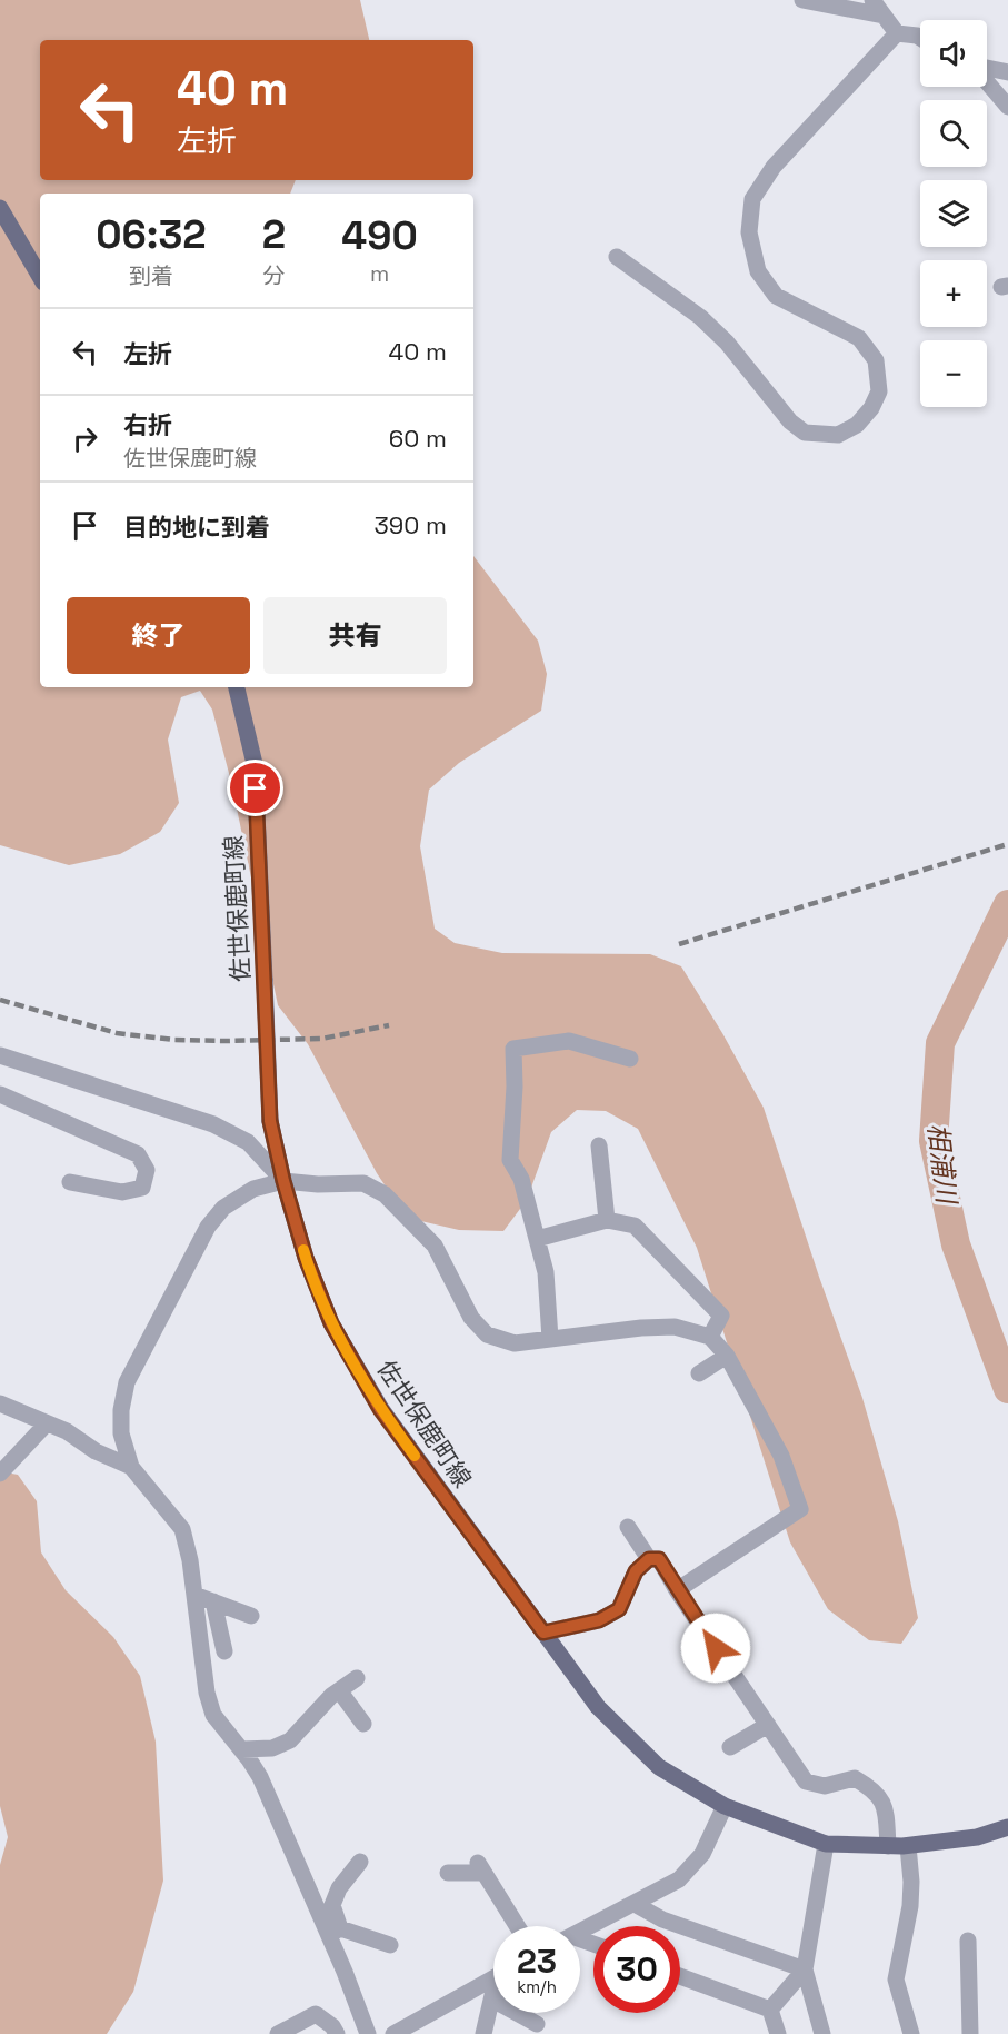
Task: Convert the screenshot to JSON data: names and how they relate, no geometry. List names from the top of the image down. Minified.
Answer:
{"streets":{"main road":["佐世保鹿町線"]},"water":["相浦川"],"page":{"map_buttons":["+","−"],"turn":["40 m","左折"],"eta":["06:32","到着","2","分","490","m"],"list":[{"name":"左折","value":"40 m"},{"name":"右折","note":"佐世保鹿町線","value":"60 m"},{"name":"目的地に到着","value":"390 m"}],"buttons":["終了","共有"],"speed":"23 km/h","limit":"30"}}
